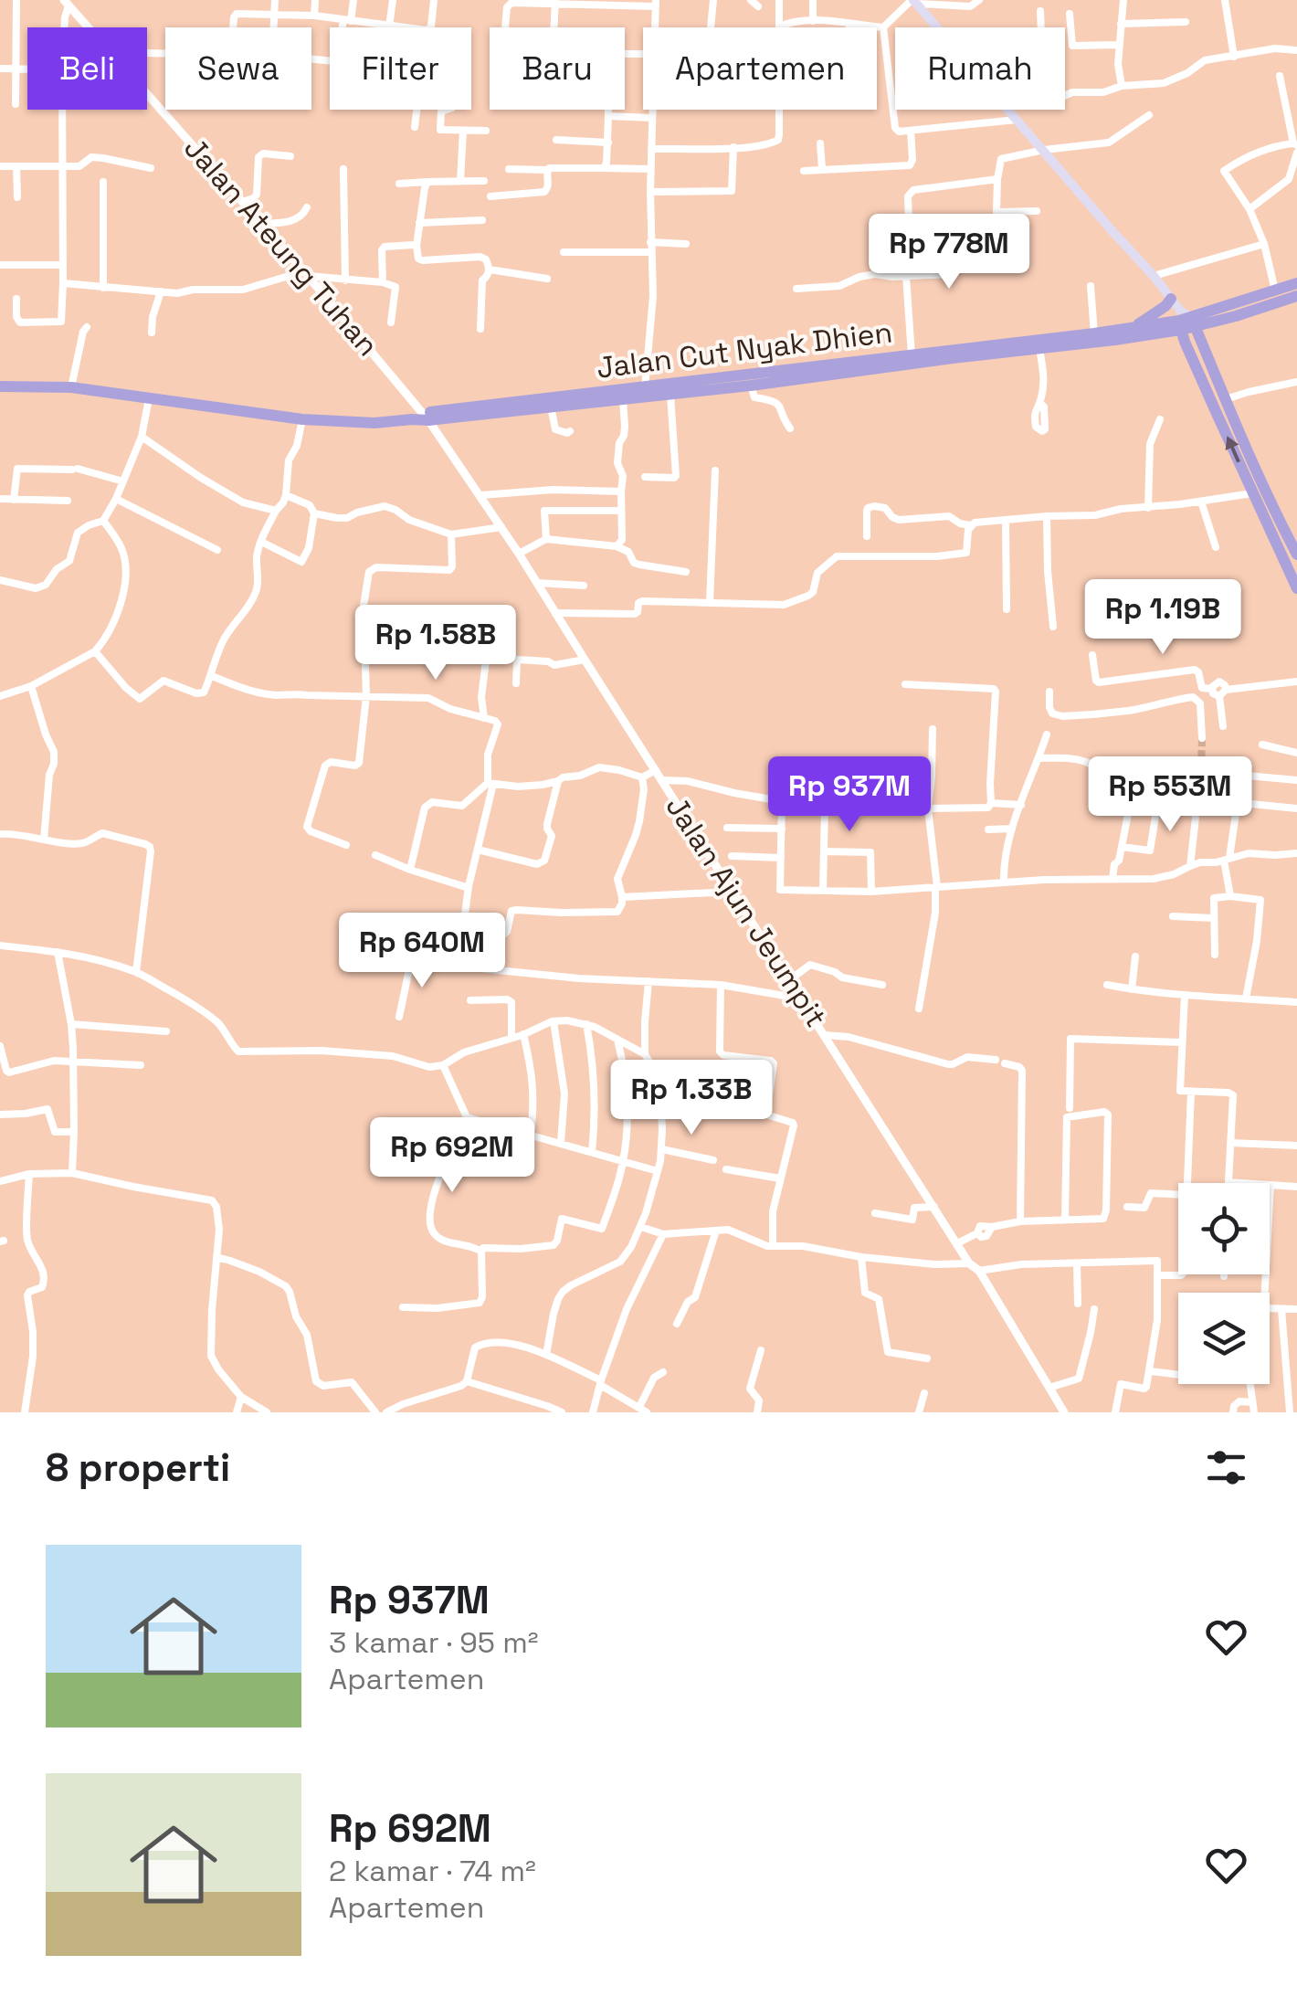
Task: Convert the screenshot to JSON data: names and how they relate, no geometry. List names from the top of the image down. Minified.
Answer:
{"streets":{"highway":["Jalan Cut Nyak Dhien"],"street":["Jalan Ateung Tuhan","Jalan Ajun Jeumpit"]},"crossings":[["Jalan Ateung Tuhan","Jalan Cut Nyak Dhien"],["Jalan Ateung Tuhan","Jalan Ajun Jeumpit"],["Jalan Cut Nyak Dhien","Jalan Ajun Jeumpit"]],"page":{"chip":["Beli","Sewa","Filter","Baru","Apartemen","Rumah"],"price":["Rp 778M","Rp 1.19B","Rp 1.58B","Rp 937M","Rp 553M","Rp 640M","Rp 1.33B","Rp 692M"],"heading":"8 properti","list":[{"name":"Rp 937M","note":"3 kamar · 95 m² · Apartemen"},{"name":"Rp 692M","note":"2 kamar · 74 m² · Apartemen"}]}}
